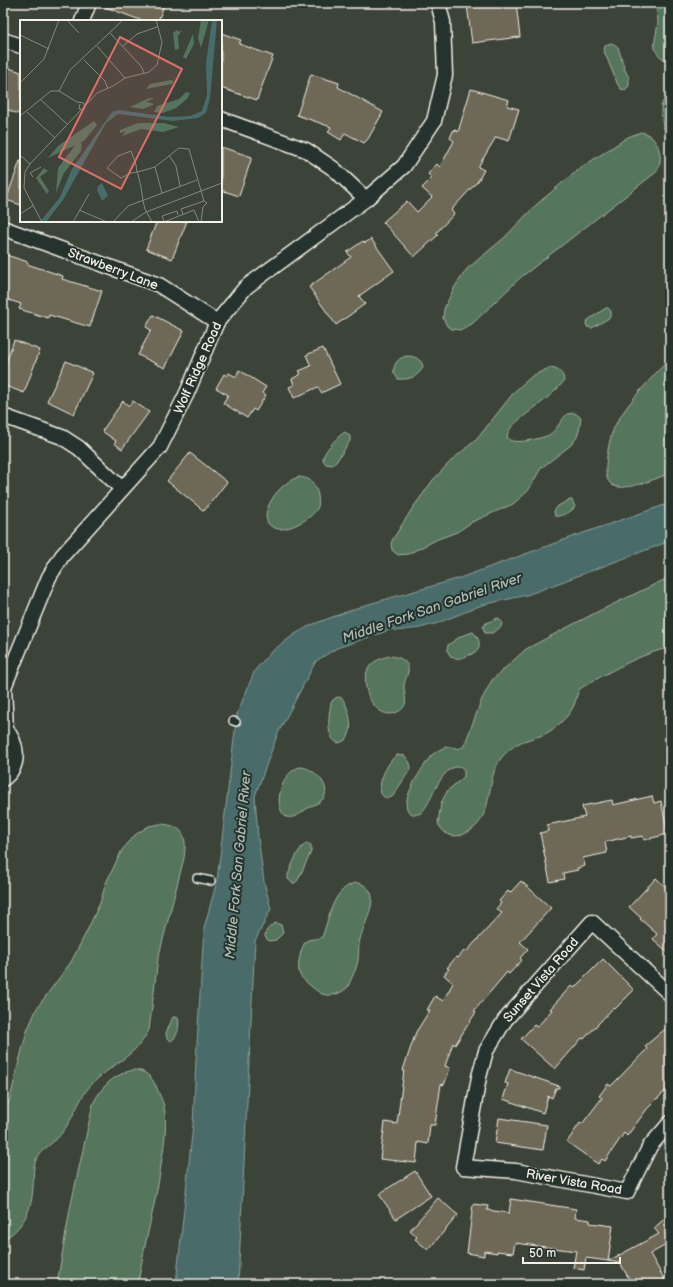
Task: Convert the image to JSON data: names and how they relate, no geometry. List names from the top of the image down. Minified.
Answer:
{"streets":{"street":["Strawberry Lane","Wolf Ridge Road","Sunset Vista Road","River Vista Road"]},"crossings":[["Strawberry Lane","Wolf Ridge Road"],["Sunset Vista Road","River Vista Road"]],"water":["Middle Fork San Gabriel River"],"scale_bar":"50 m"}
